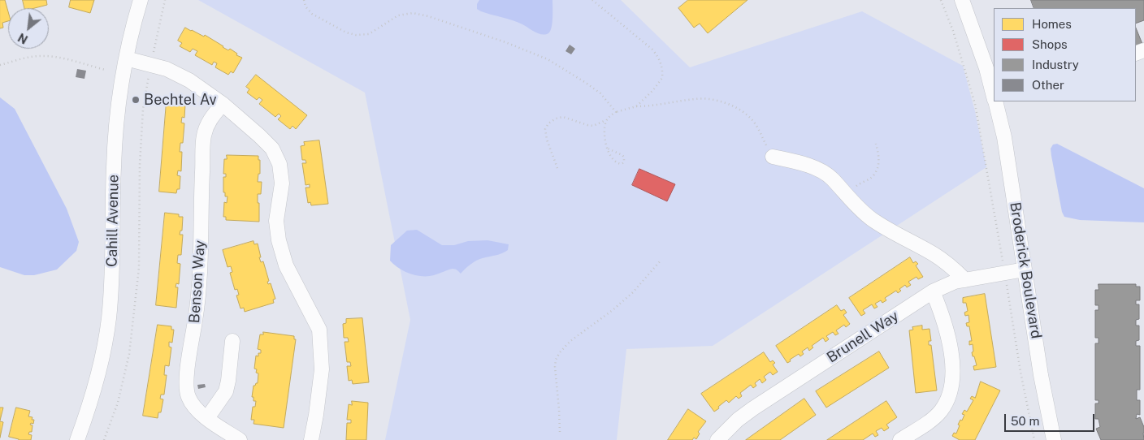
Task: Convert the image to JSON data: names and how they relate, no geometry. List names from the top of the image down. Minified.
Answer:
{"streets":{"street":["Cahill Avenue","Broderick Boulevard","Benson Way","Brunell Way"]},"crossings":[["Broderick Boulevard","Brunell Way"]],"places":["Bechtel Av"],"legend":["Homes","Shops","Industry","Other"],"scale_bar":"50 m","north":"bottom left"}
